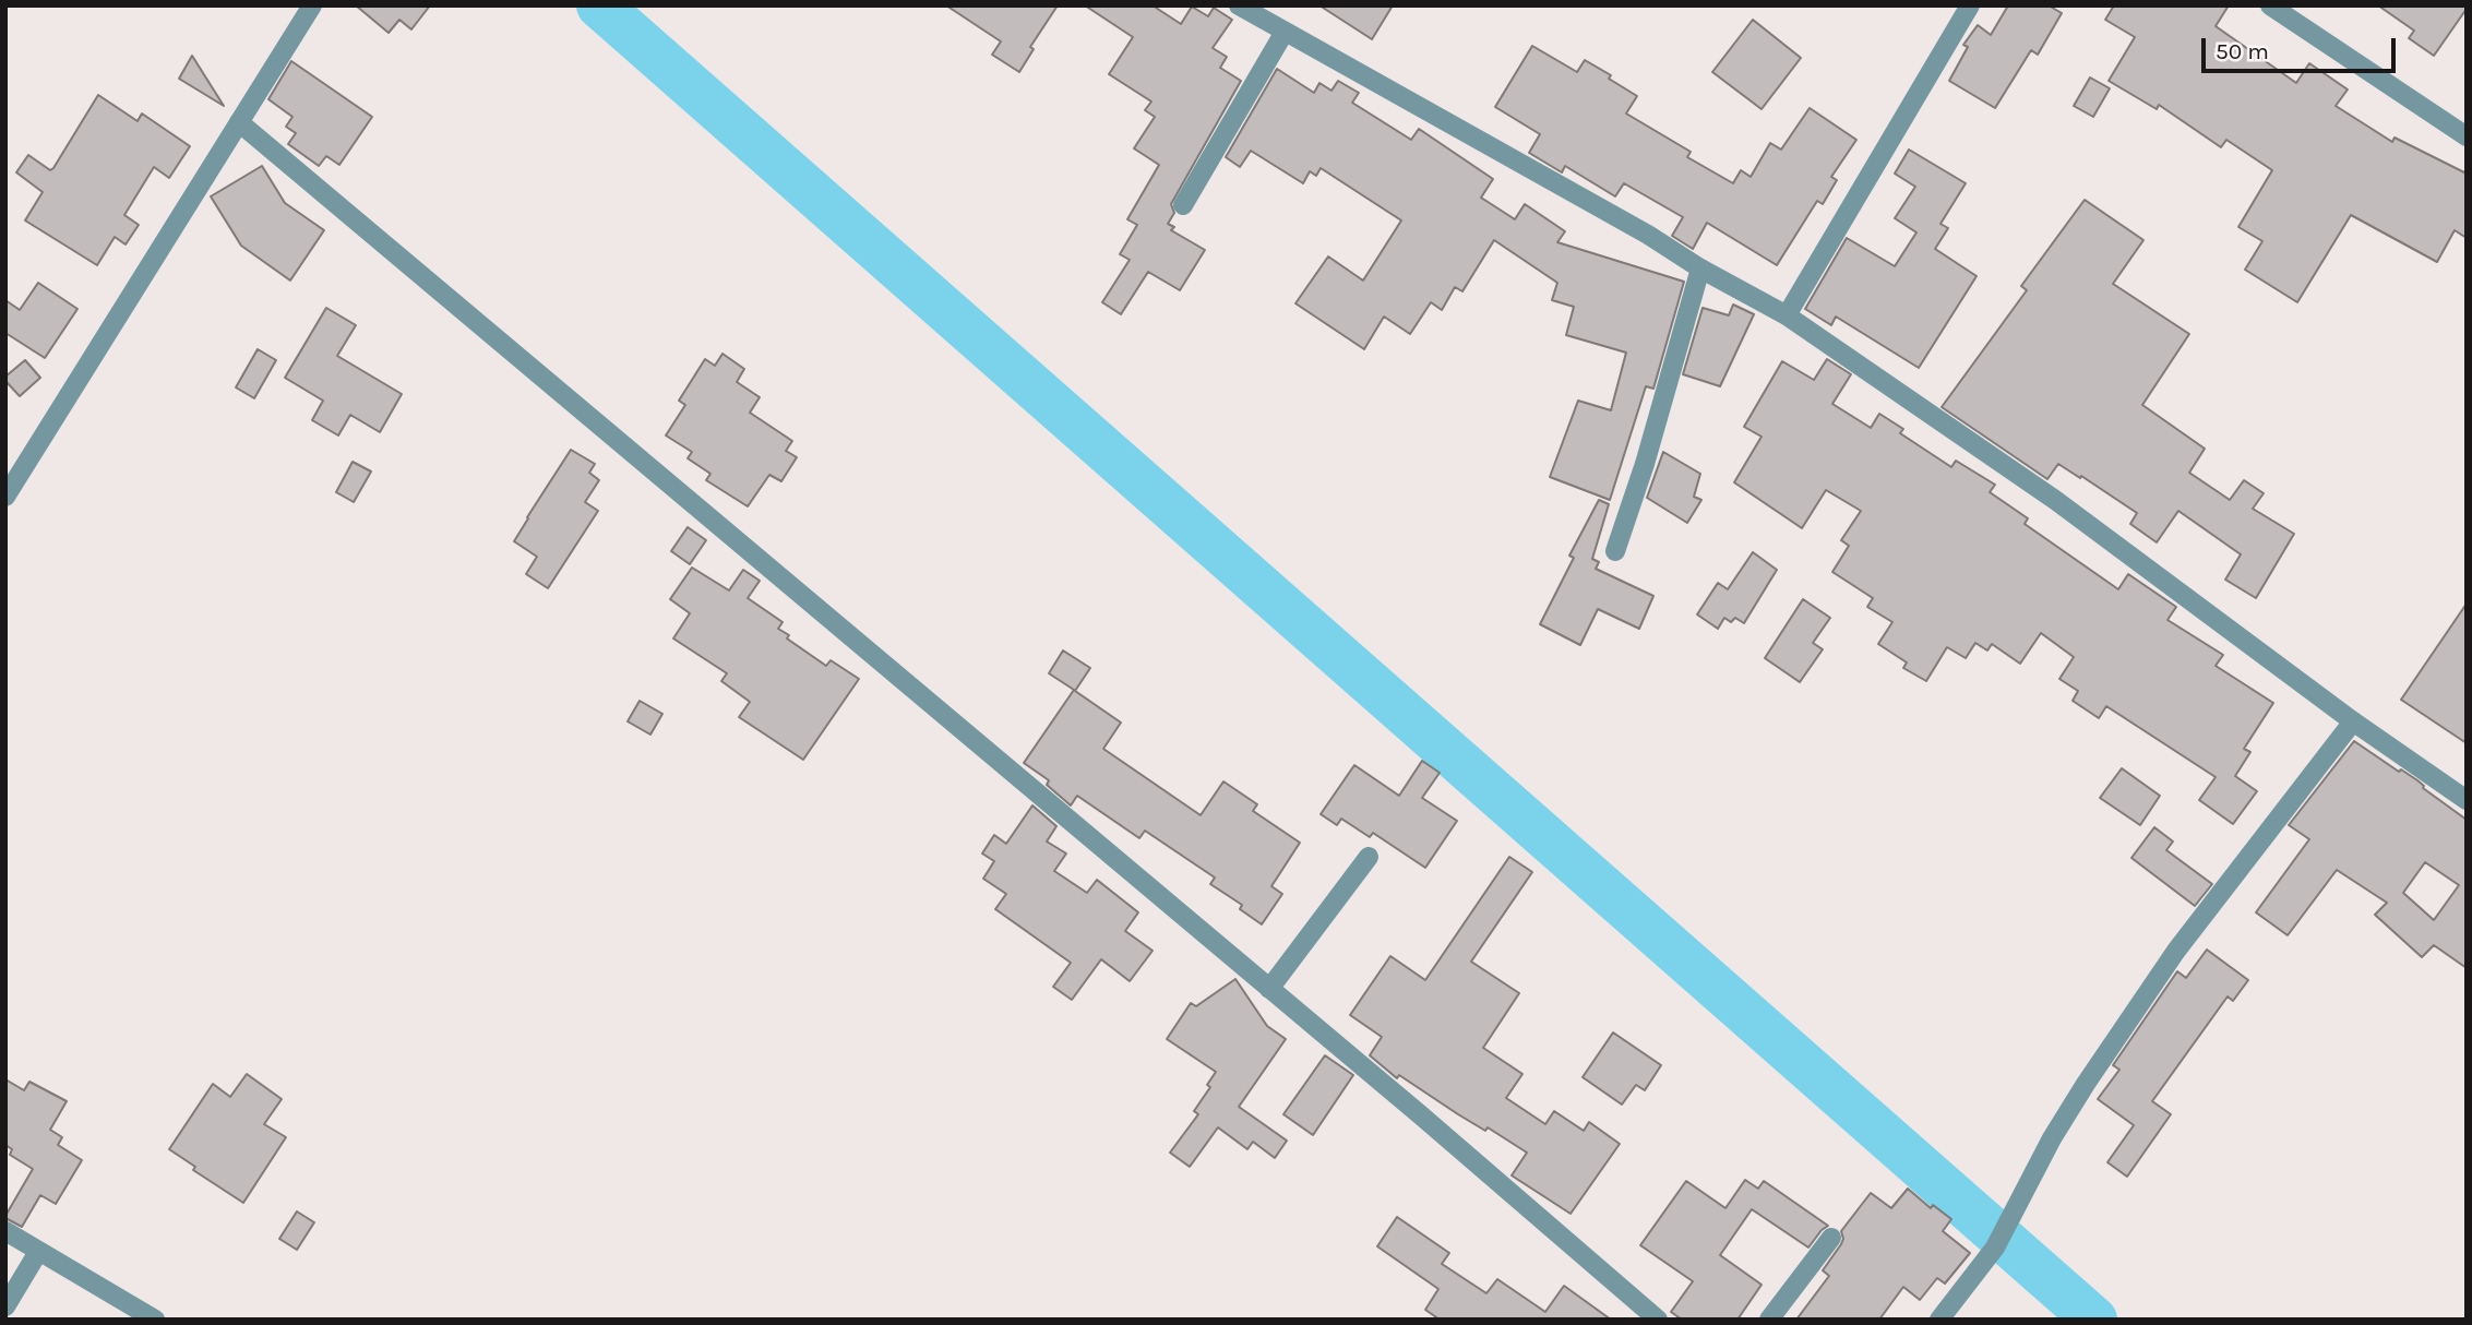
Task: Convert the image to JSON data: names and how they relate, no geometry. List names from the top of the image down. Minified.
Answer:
{"scale_bar":"50 m"}
